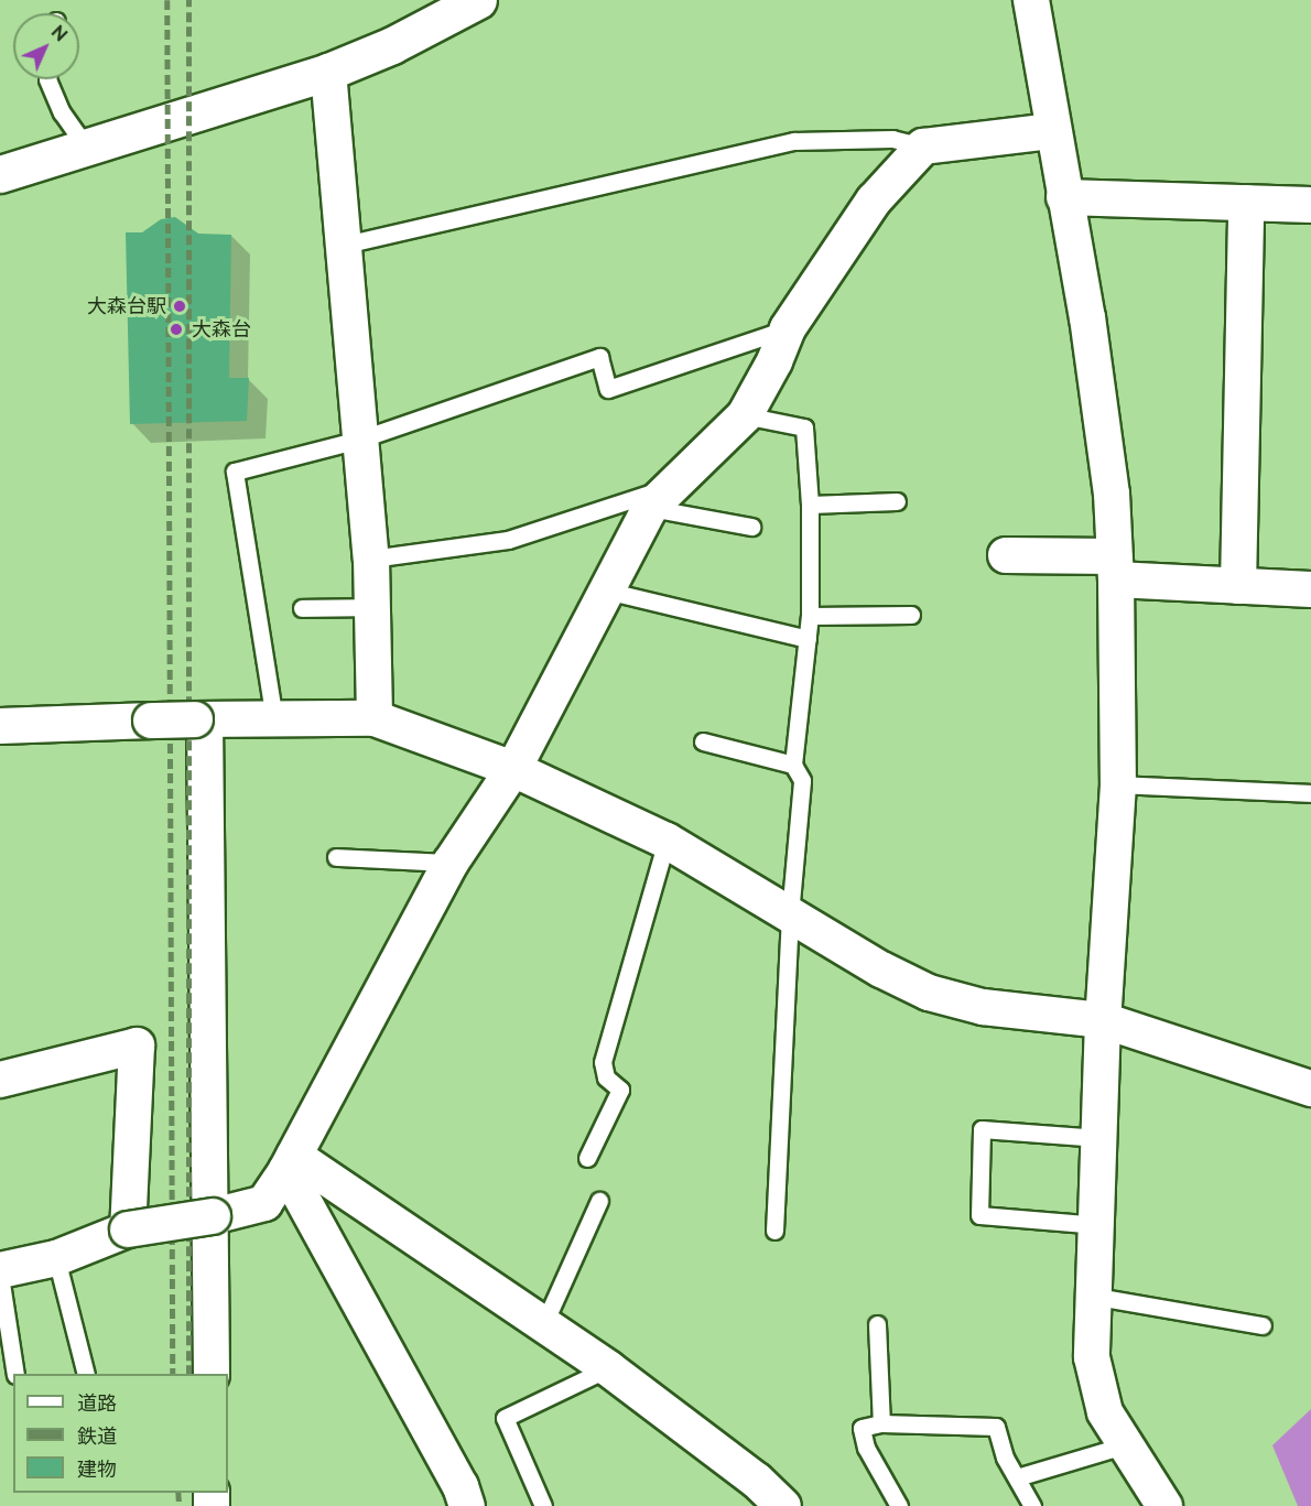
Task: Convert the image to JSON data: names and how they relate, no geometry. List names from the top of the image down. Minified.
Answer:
{"places":["大森台駅","大森台"],"legend":["道路","鉄道","建物"],"north":"top right"}
